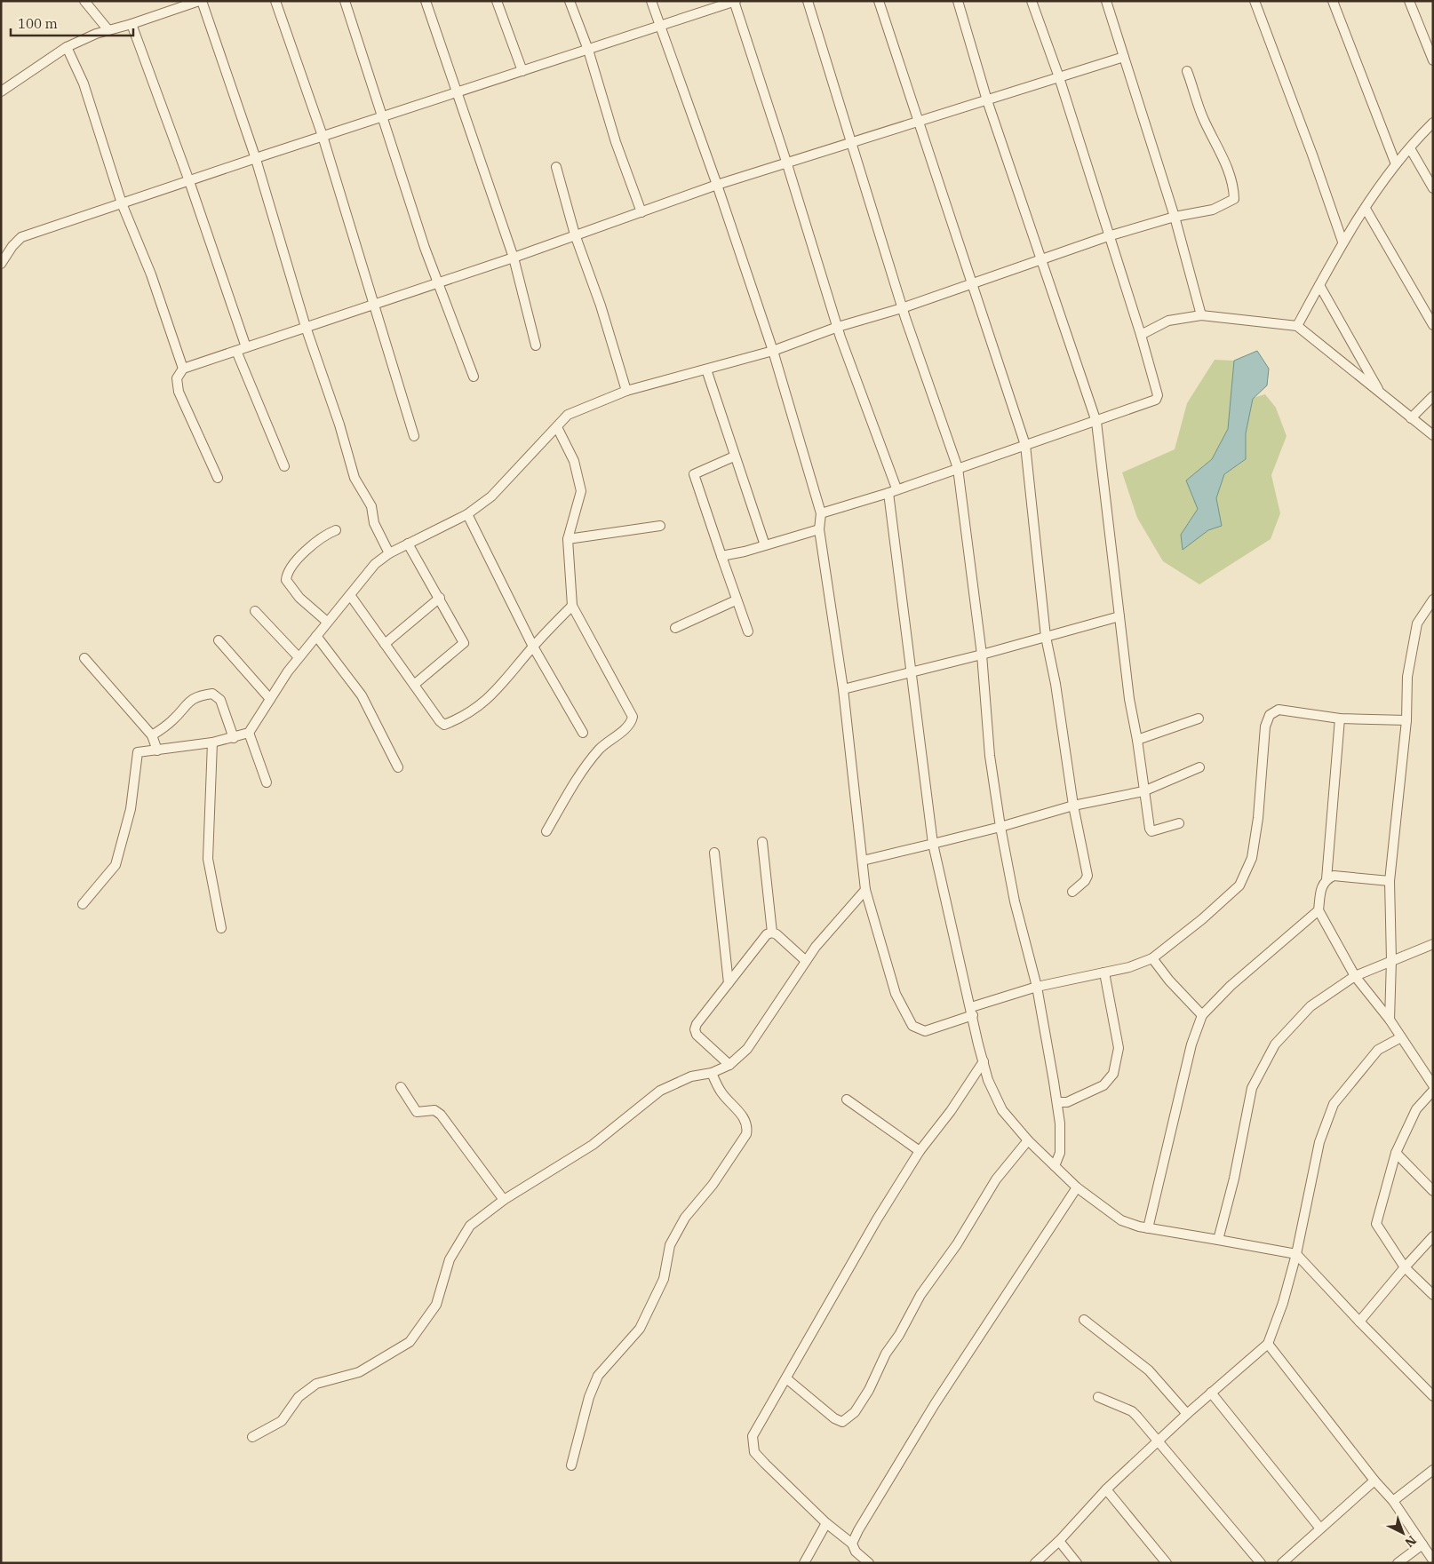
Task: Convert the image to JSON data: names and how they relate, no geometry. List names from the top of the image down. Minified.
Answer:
{"scale_bar":"100 m","north":"bottom right"}
